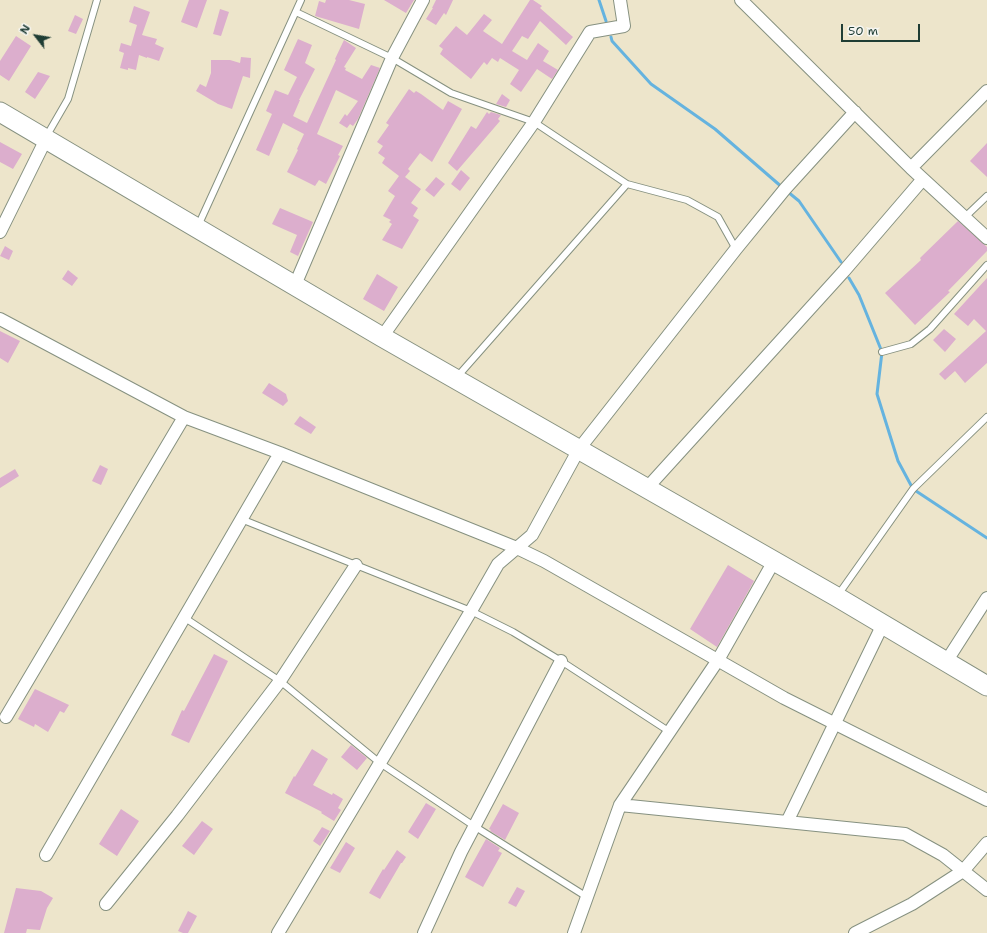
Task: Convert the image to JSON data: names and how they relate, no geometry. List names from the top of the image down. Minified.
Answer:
{"scale_bar":"50 m","north":"top left"}
